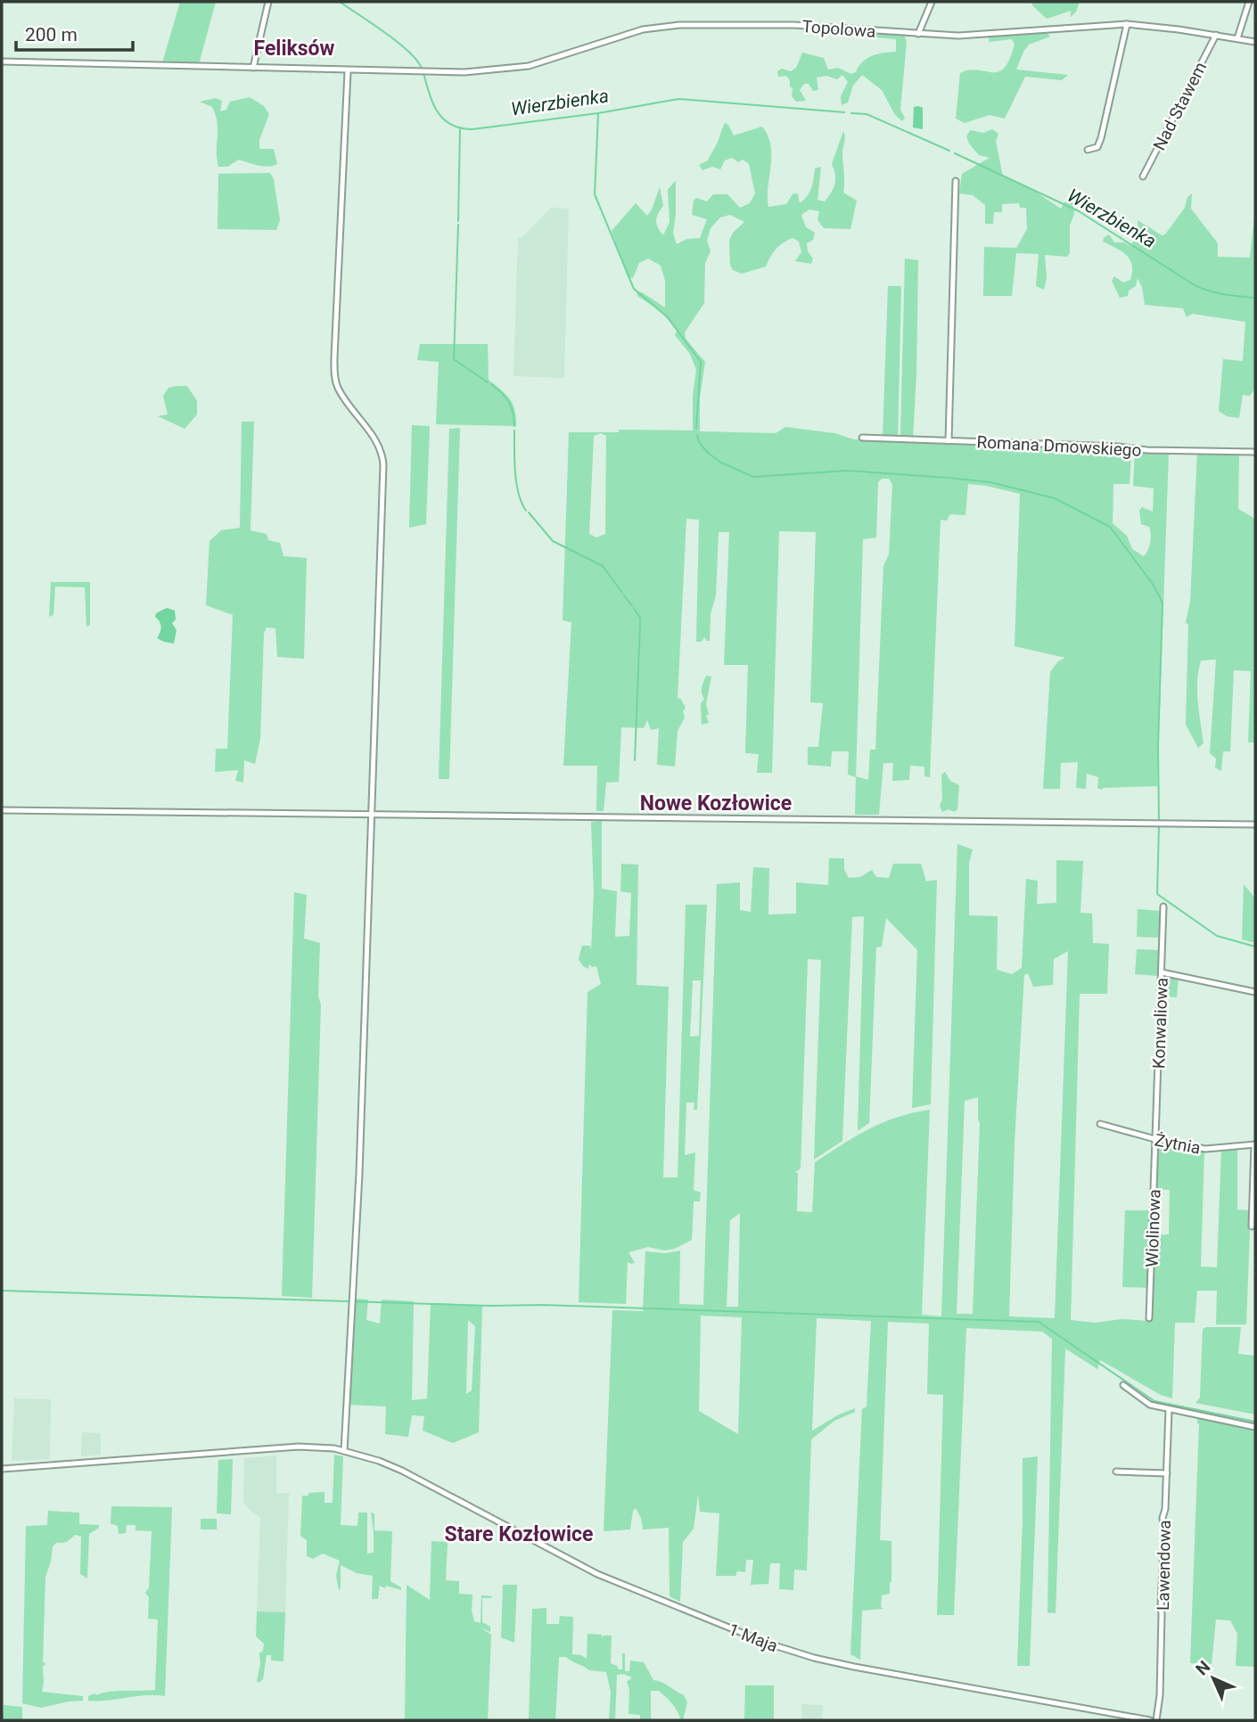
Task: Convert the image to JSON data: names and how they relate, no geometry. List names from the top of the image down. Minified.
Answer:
{"streets":{"street":["Topolowa","Nad Stawem","Romana Dmowskiego","Konwaliowa","Żytnia","Wiolinowa","Lawendowa","1 Maja"]},"crossings":[["Topolowa","Nad Stawem"],["Konwaliowa","Żytnia"],["Konwaliowa","Wiolinowa"],["Żytnia","Wiolinowa"]],"districts":["Feliksów","Nowe Kozłowice","Stare Kozłowice"],"water":["Wierzbienka"],"scale_bar":"200 m","north":"top left"}
